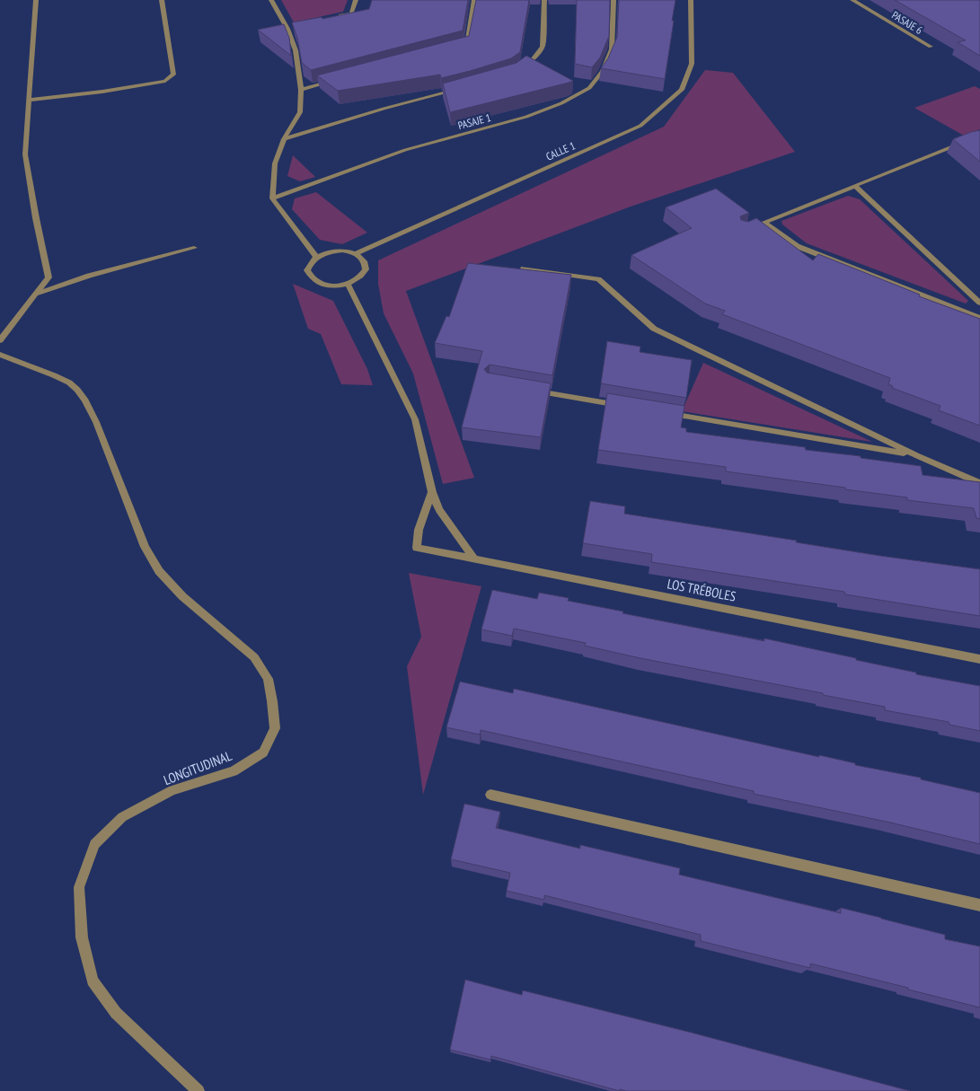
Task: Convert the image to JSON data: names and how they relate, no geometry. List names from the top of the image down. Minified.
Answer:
{"streets":{"street":["PASAJE 6","PASAJE 1","CALLE 1","LOS TRÉBOLES","LONGITUDINAL"]}}
